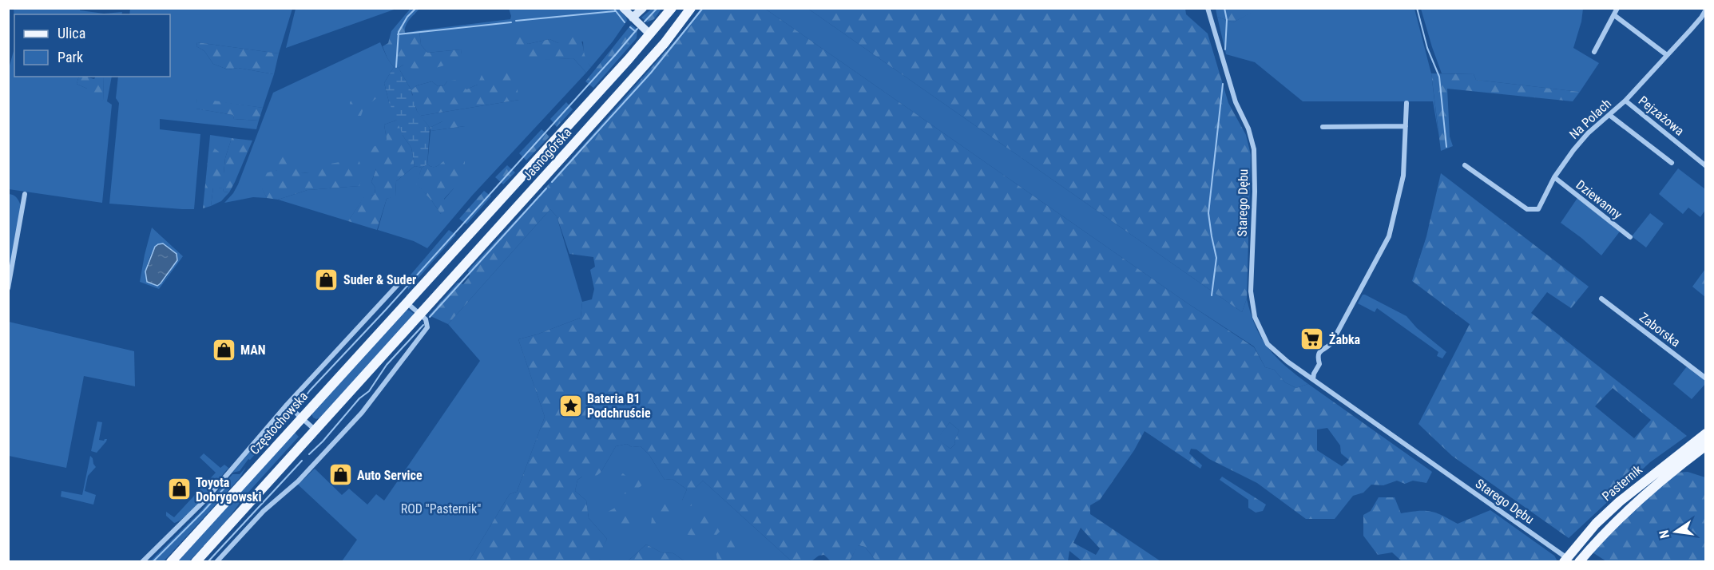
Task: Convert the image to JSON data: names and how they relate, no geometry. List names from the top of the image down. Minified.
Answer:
{"streets":{"main road":["Jasnogórska","Częstochowska","Pasternik"],"street":["Pejzażowa","Na Polach","Dziewanny","Starego Dębu","Zaborska"]},"crossings":[["Pejzażowa","Na Polach"],["Na Polach","Dziewanny"],["Jasnogórska","Częstochowska"],["Starego Dębu","Pasternik"]],"parks":["ROD \"Pasternik\""],"places":{"shop":["Suder & Suder","MAN","Auto Service","Toyota Dobrygowski"],"supermarket":["Żabka"],"place":["Bateria B1 Podchruście"]},"legend":["Ulica","Park"],"north":"left"}
